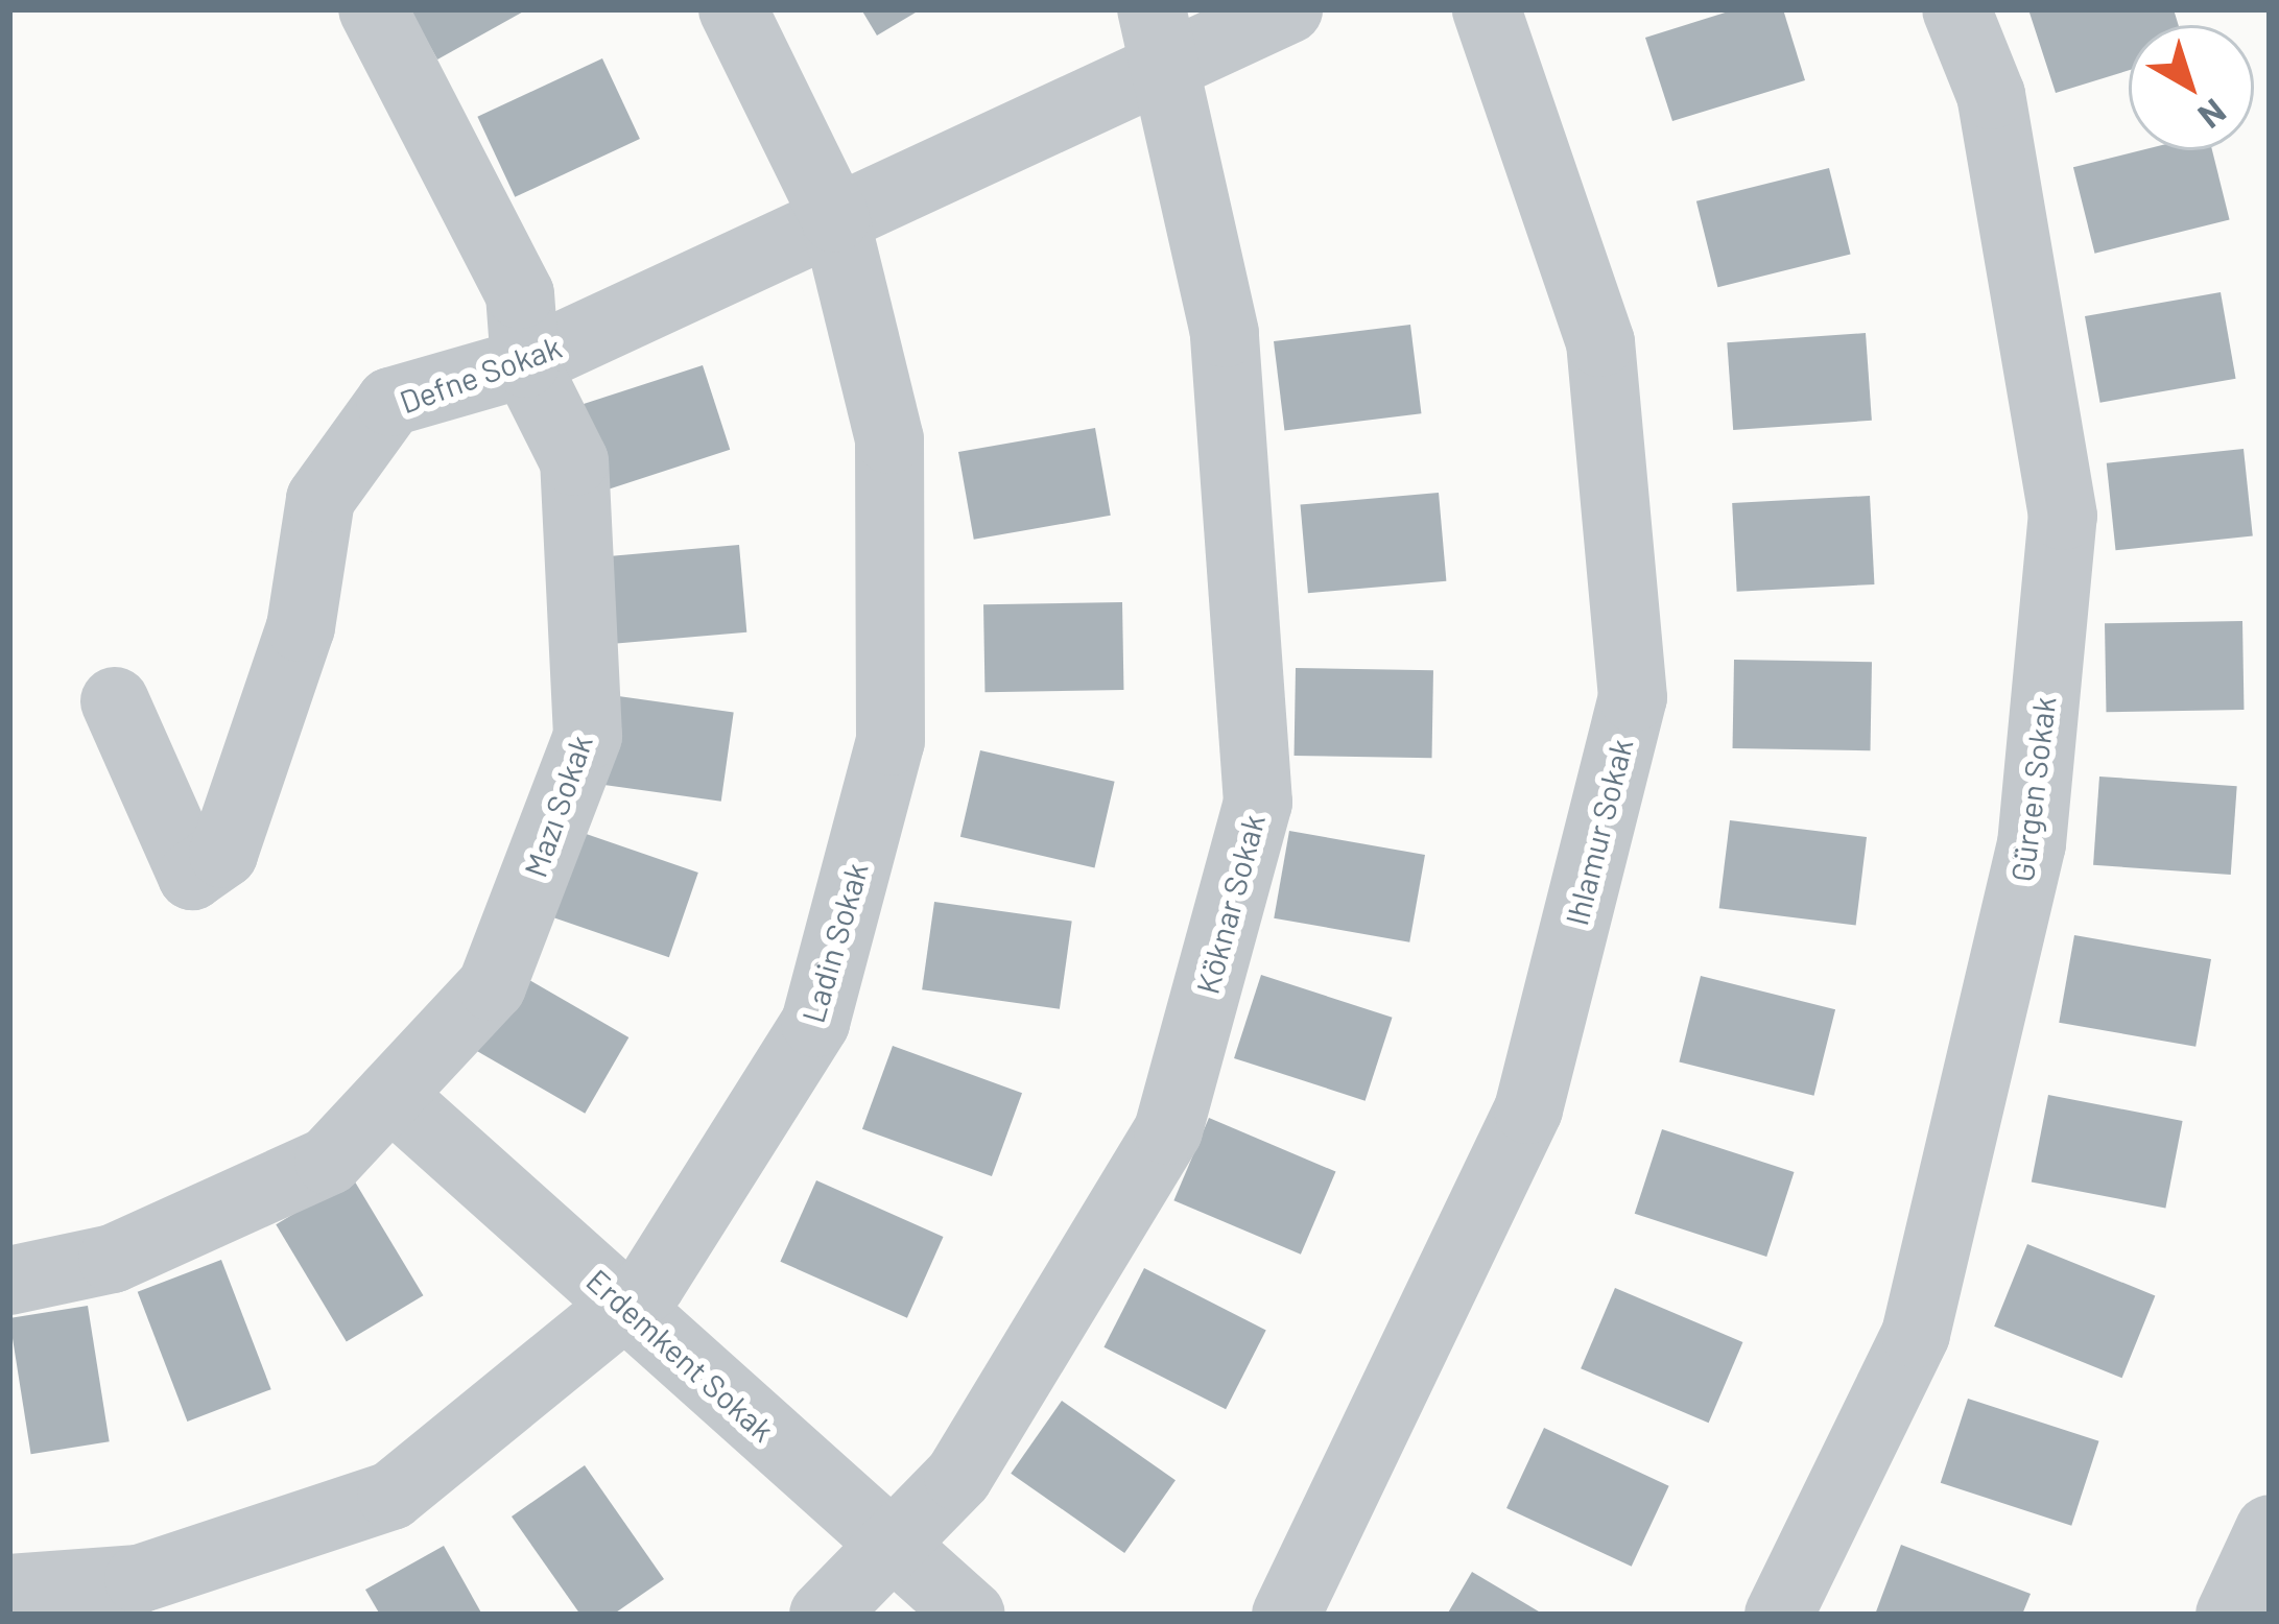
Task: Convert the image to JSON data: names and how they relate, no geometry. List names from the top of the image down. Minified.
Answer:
{"streets":{"street":["Defne Sokak","Gürgen Sokak","Mazı Sokak","Ihlamur Sokak","Köknar Sokak","Ladin Sokak","Erdemkent Sokak"]},"crossings":[["Defne Sokak","Mazı Sokak"],["Defne Sokak","Köknar Sokak"],["Defne Sokak","Ladin Sokak"],["Mazı Sokak","Erdemkent Sokak"],["Köknar Sokak","Erdemkent Sokak"],["Ladin Sokak","Erdemkent Sokak"]],"north":"bottom right"}
